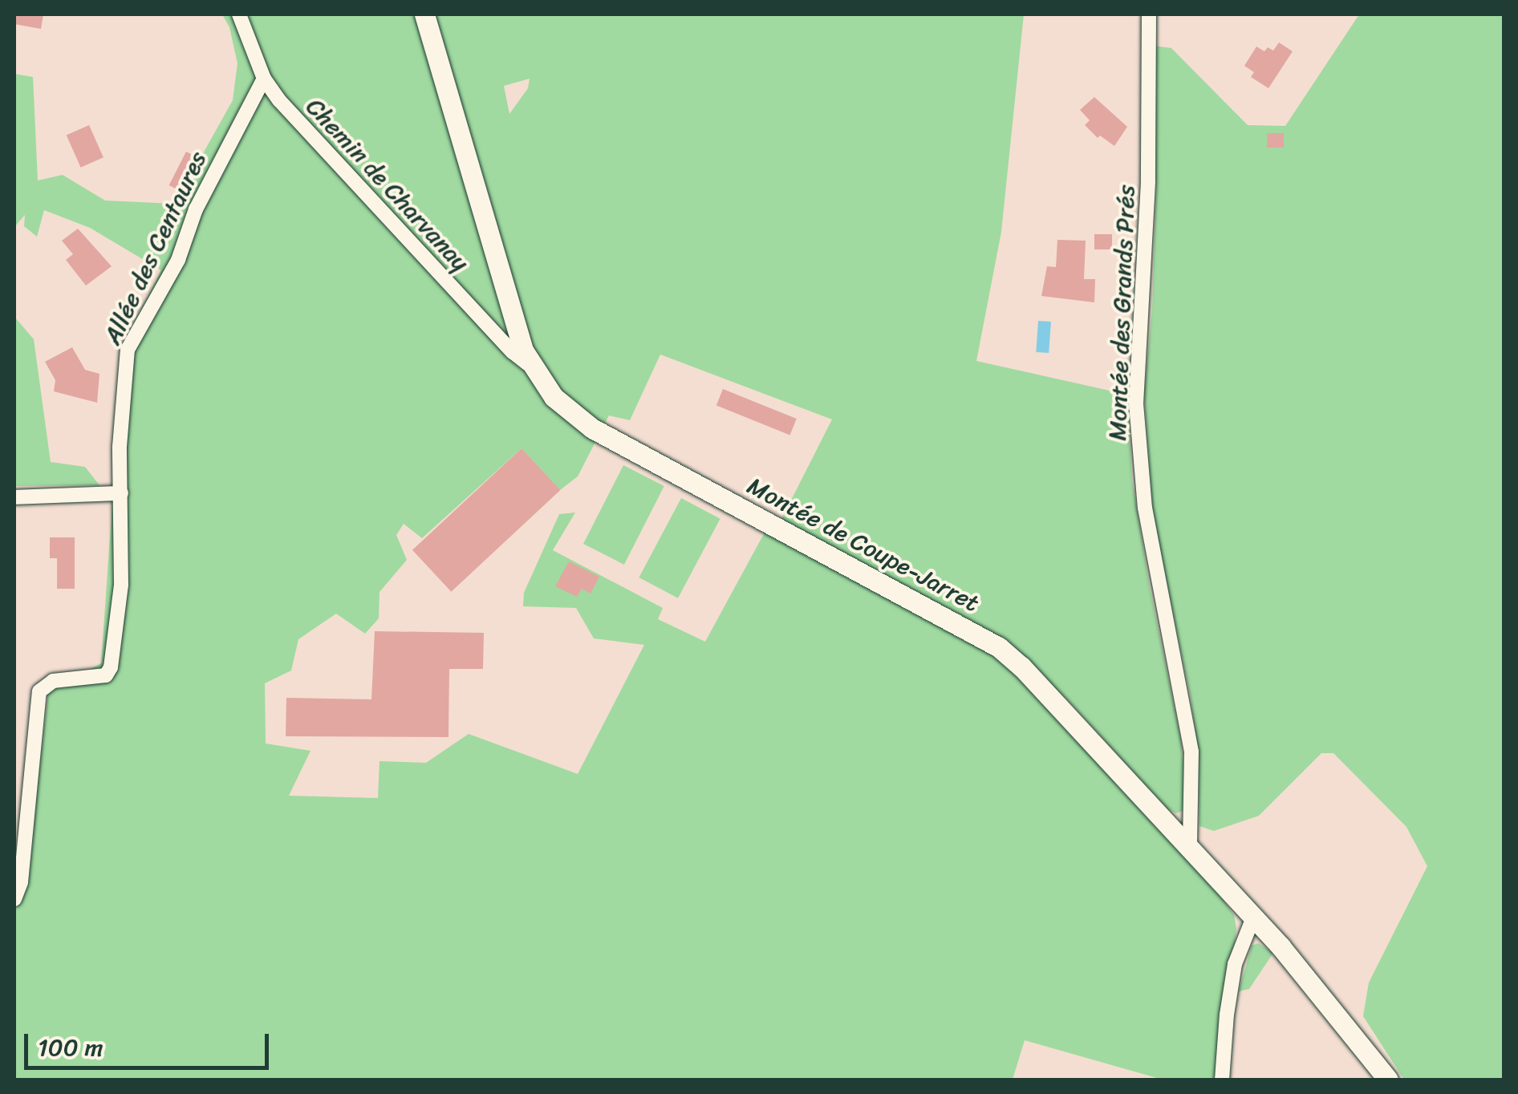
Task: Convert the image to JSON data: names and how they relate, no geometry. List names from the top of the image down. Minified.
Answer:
{"streets":{"main road":["Montée de Coupe-Jarret"],"street":["Chemin de Charvanay","Allée des Centaures","Montée des Grands Prés"]},"crossings":[["Chemin de Charvanay","Allée des Centaures"],["Chemin de Charvanay","Montée de Coupe-Jarret"],["Montée des Grands Prés","Montée de Coupe-Jarret"]],"scale_bar":"100 m"}
